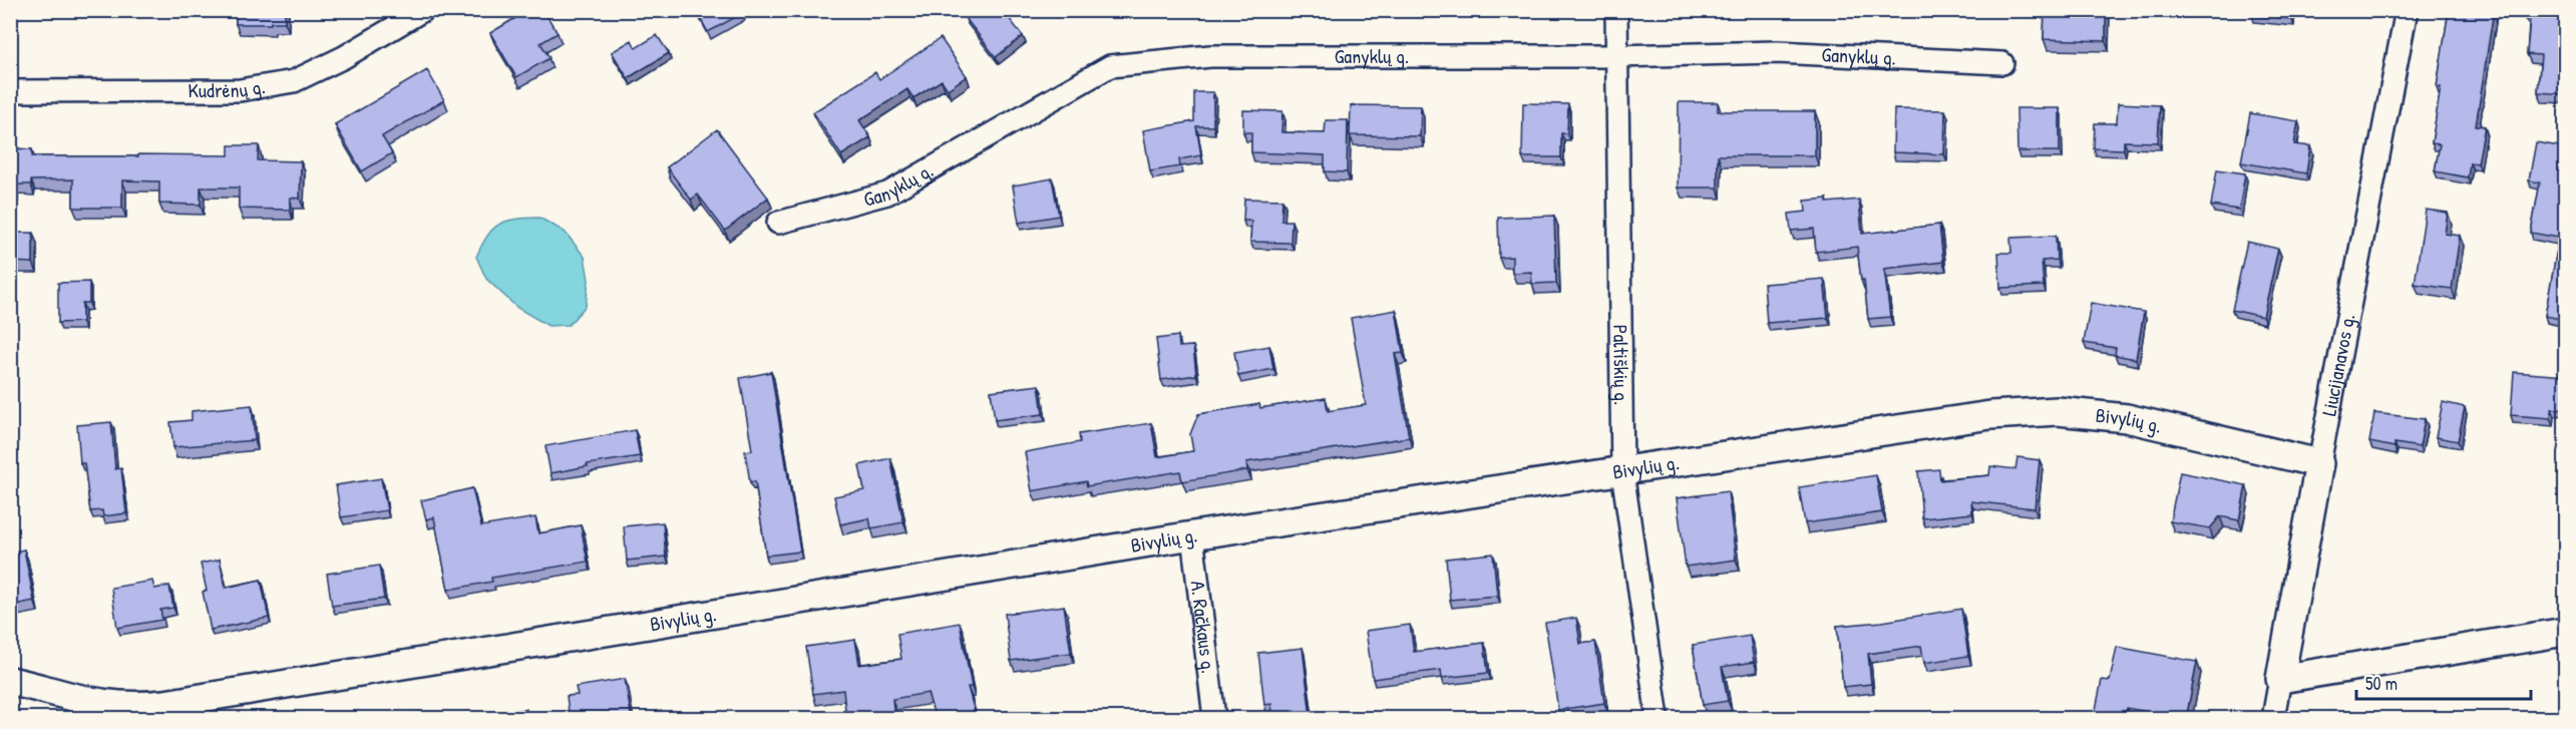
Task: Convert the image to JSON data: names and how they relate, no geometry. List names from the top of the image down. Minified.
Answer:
{"streets":{"street":["Ganyklų g.","Kudrėnų g.","Liucijanavos g.","Paltiškių g.","Bivylių g.","A. Račkaus g."]},"crossings":[["Ganyklų g.","Paltiškių g."],["Liucijanavos g.","Bivylių g."],["Paltiškių g.","Bivylių g."],["Bivylių g.","A. Račkaus g."]],"scale_bar":"50 m"}
